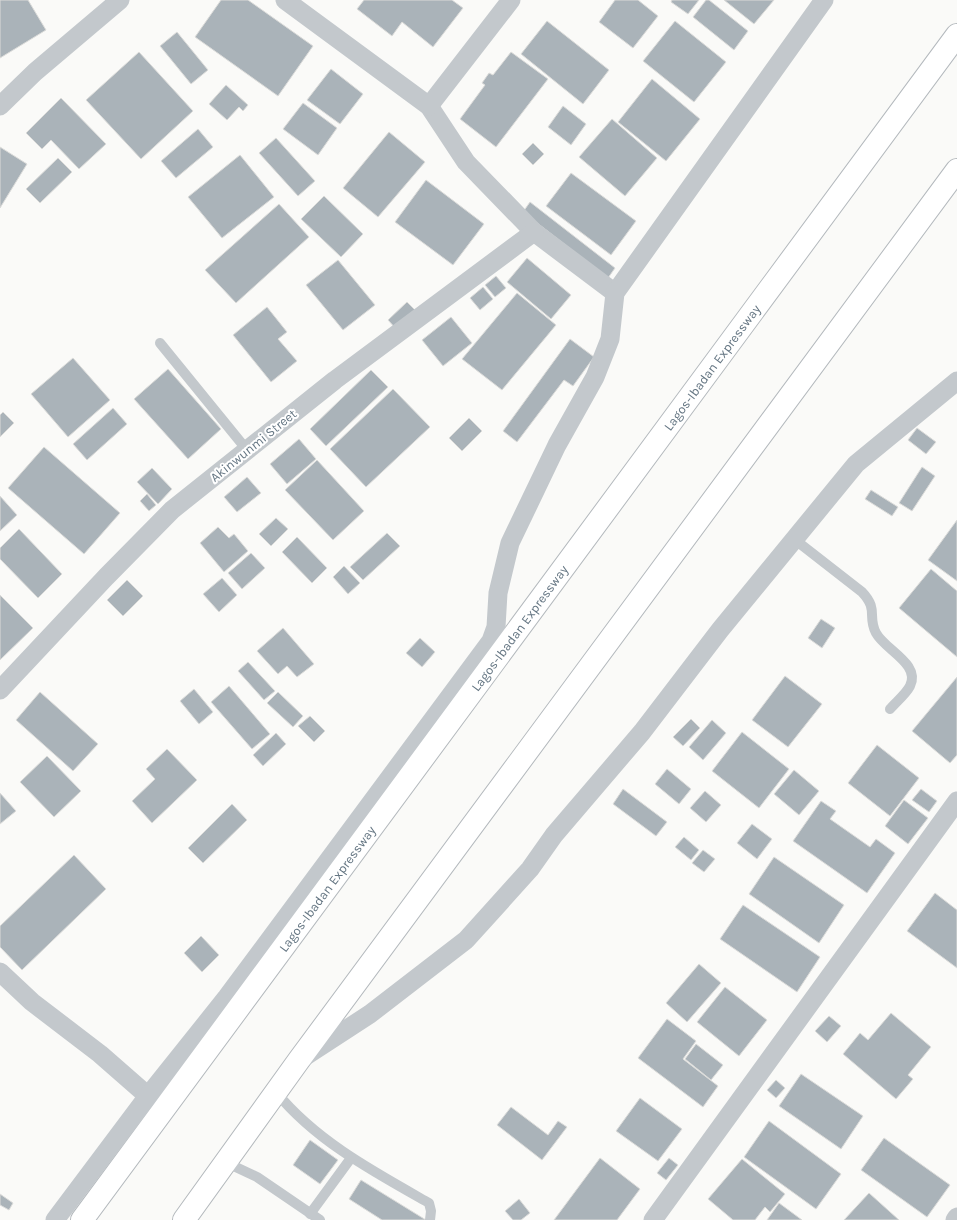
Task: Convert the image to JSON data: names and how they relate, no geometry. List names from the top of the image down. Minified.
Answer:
{"streets":{"highway":["Lagos-Ibadan Expressway"],"street":["Akinwunmi Street"]}}
